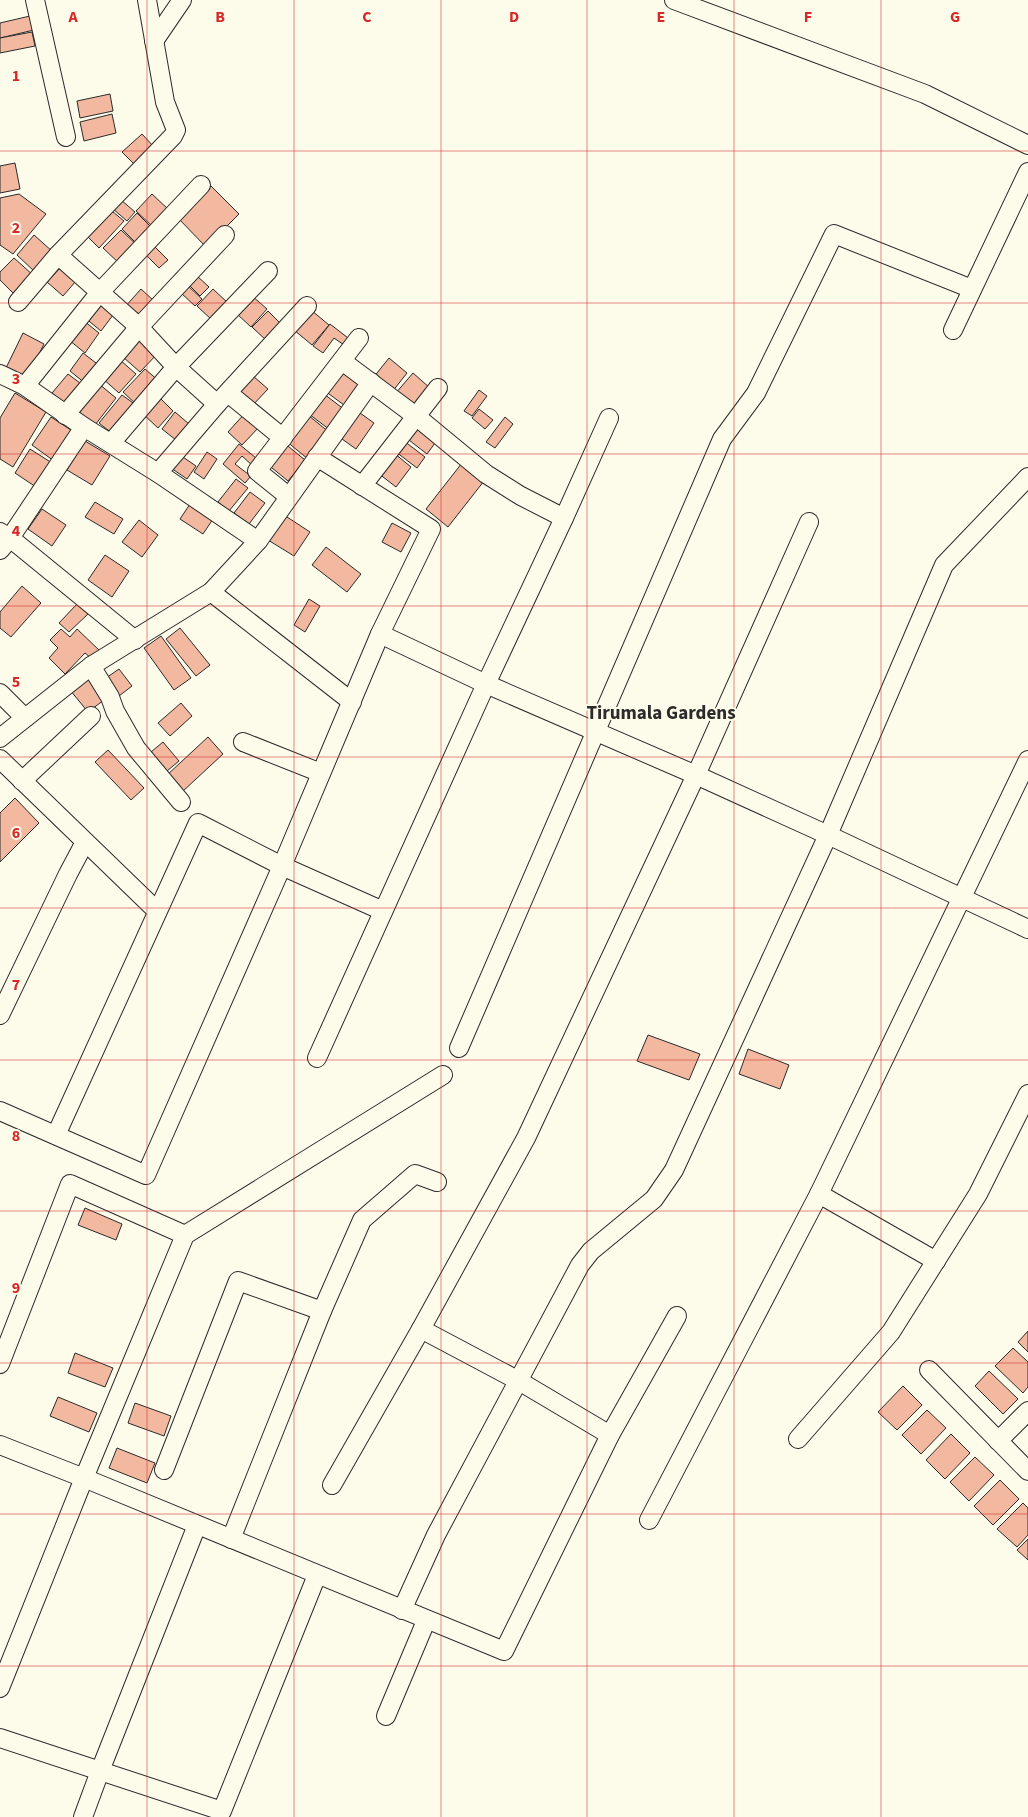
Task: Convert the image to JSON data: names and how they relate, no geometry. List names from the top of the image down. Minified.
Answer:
{"districts":["Tirumala Gardens"],"grid":{"columns":["A","B","C","D","E","F","G"],"rows":["1","2","3","4","5","6","7","8","9"]}}
